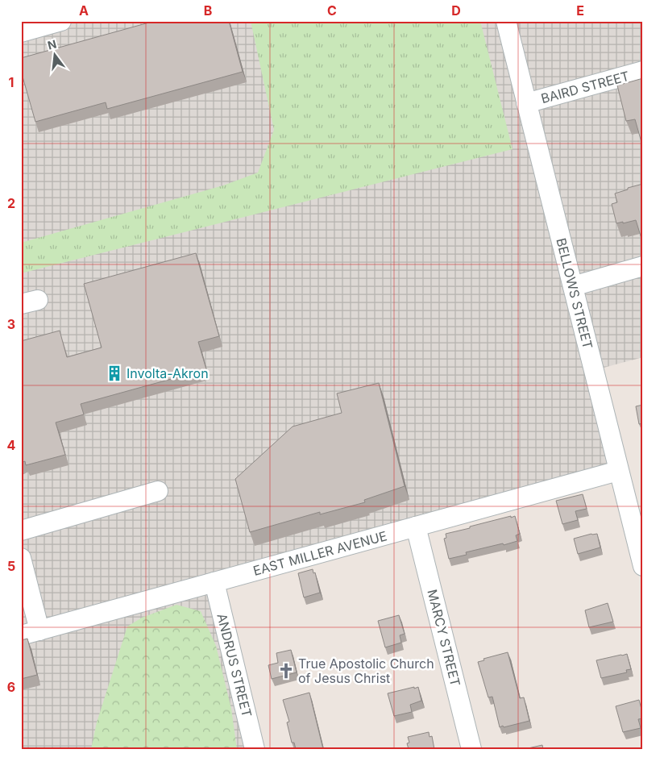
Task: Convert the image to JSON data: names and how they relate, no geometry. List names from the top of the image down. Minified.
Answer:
{"streets":{"street":["BAIRD STREET","BELLOWS STREET","EAST MILLER AVENUE","MARCY STREET","ANDRUS STREET"]},"crossings":[["BAIRD STREET","BELLOWS STREET"],["BELLOWS STREET","EAST MILLER AVENUE"],["EAST MILLER AVENUE","MARCY STREET"],["EAST MILLER AVENUE","ANDRUS STREET"]],"places":{"building":["Involta-Akron"],"church":["True Apostolic Church of Jesus Christ"]},"north":"top","grid":{"columns":["A","B","C","D","E"],"rows":["1","2","3","4","5","6"]}}
